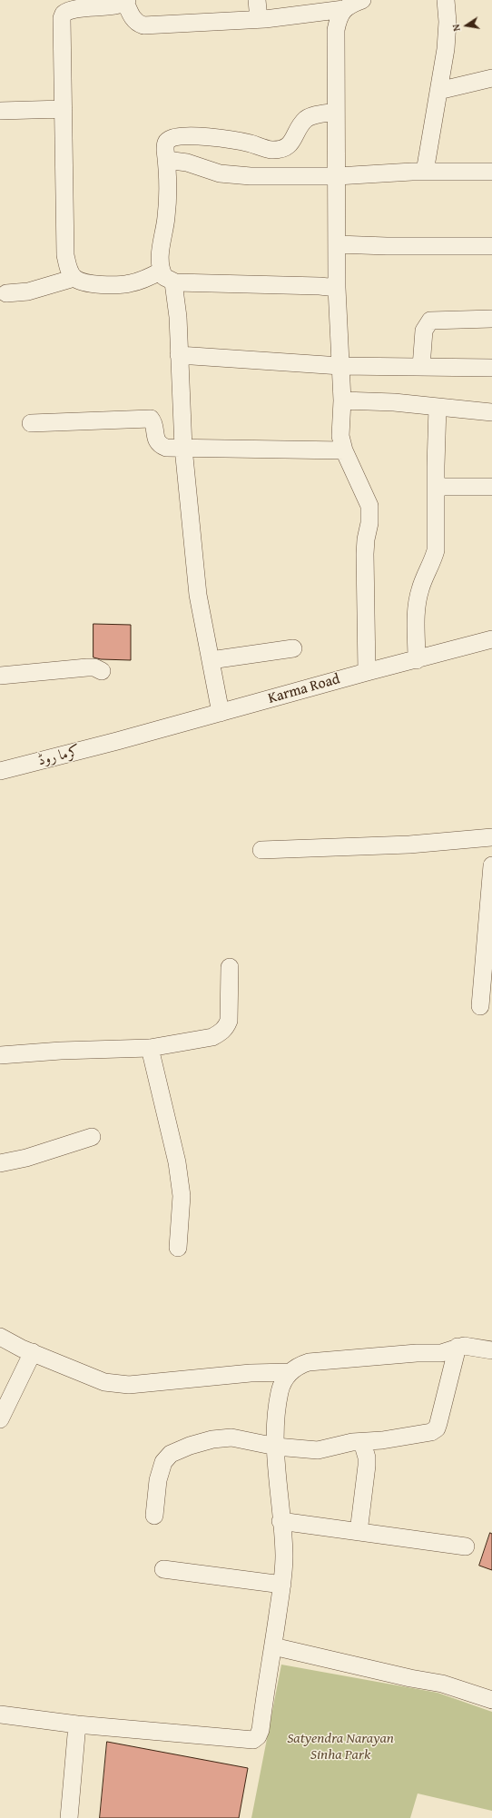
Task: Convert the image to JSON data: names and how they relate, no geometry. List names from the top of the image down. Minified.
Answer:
{"streets":{"street":["Karma Road","کرما روڈ"]},"crossings":[["Karma Road","کرما روڈ"]],"parks":["Satyendra Narayan Sinha Park"],"north":"left"}
